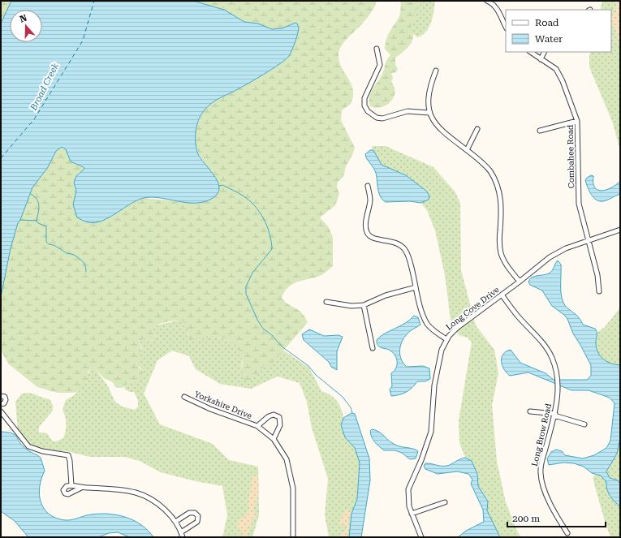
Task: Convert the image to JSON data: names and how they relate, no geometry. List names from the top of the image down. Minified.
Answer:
{"streets":{"street":["Combahee Road","Long Cove Drive","Yorkshire Drive","Long Brow Road"]},"crossings":[["Combahee Road","Long Cove Drive"],["Long Cove Drive","Long Brow Road"]],"water":["Broad Creek"],"legend":["Road","Water"],"scale_bar":"200 m","north":"top"}
